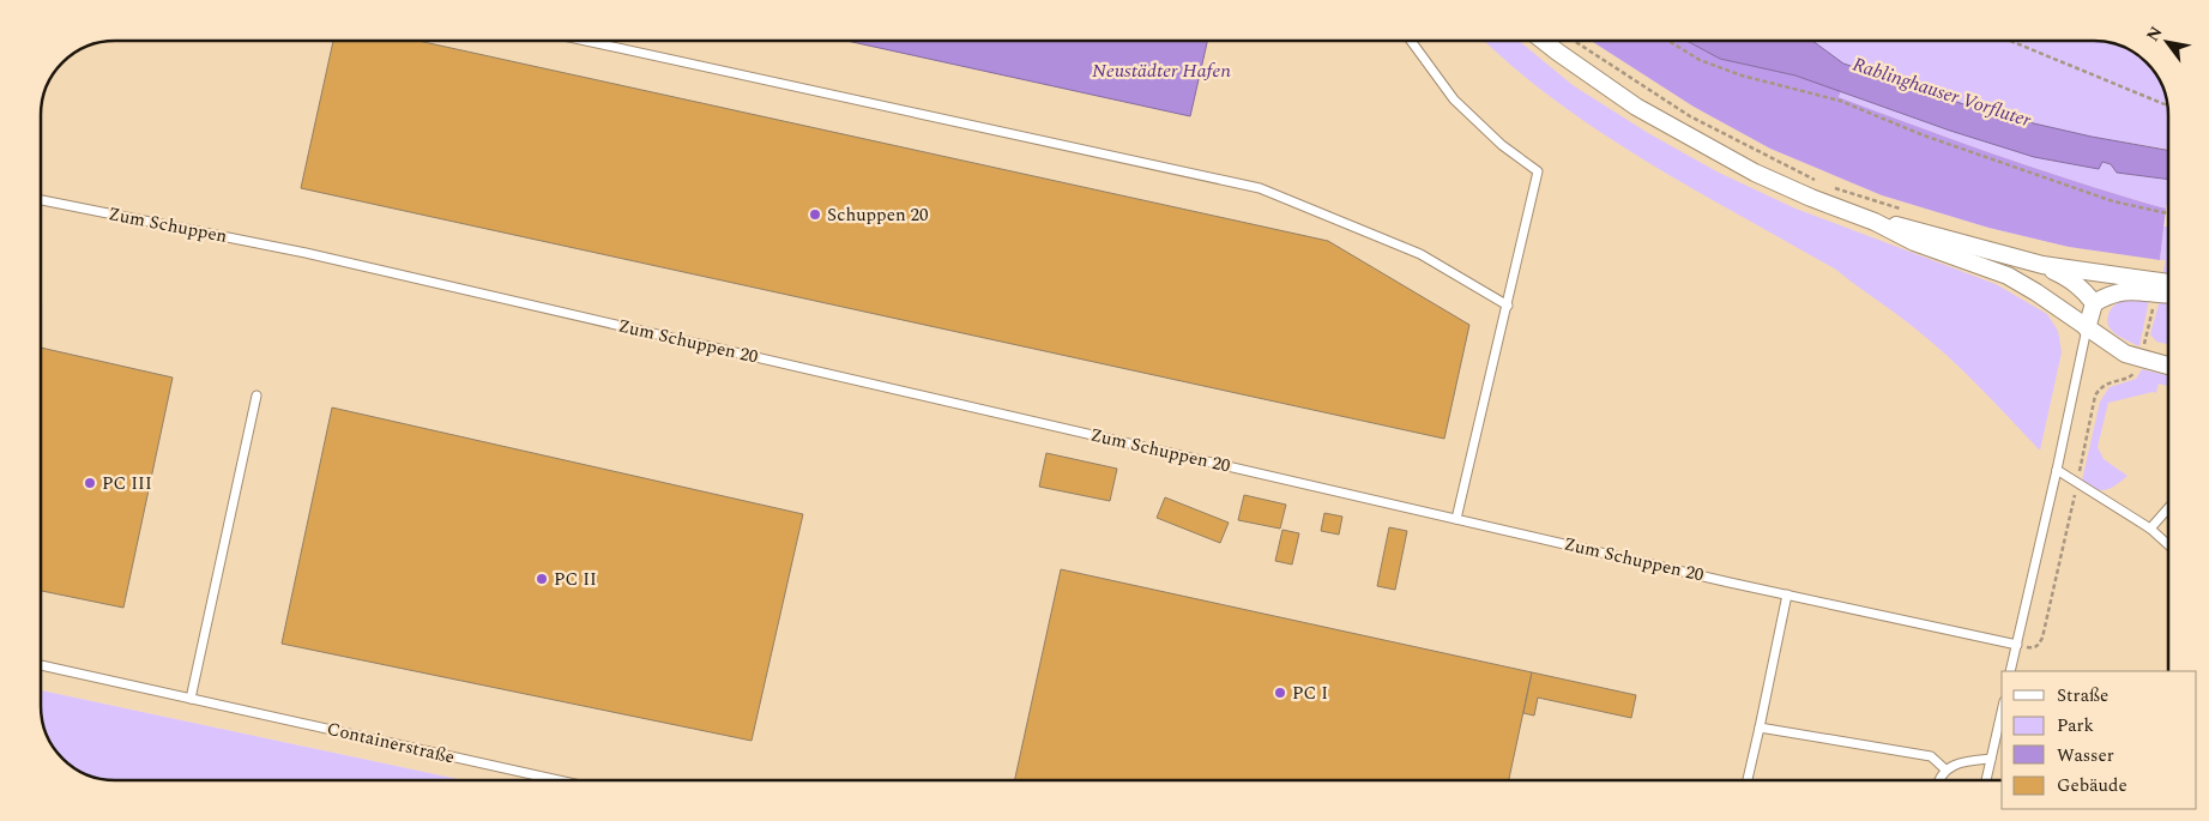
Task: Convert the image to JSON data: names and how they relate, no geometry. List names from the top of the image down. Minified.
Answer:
{"streets":{"lane":["Zum Schuppen","Zum Schuppen 20","Containerstraße"]},"crossings":[["Zum Schuppen","Zum Schuppen 20"]],"water":["Neustädter Hafen","Rablinghauser Vorfluter"],"places":["Schuppen 20","PC III","PC II","PC I"],"legend":["Straße","Park","Wasser","Gebäude"],"north":"top left"}
